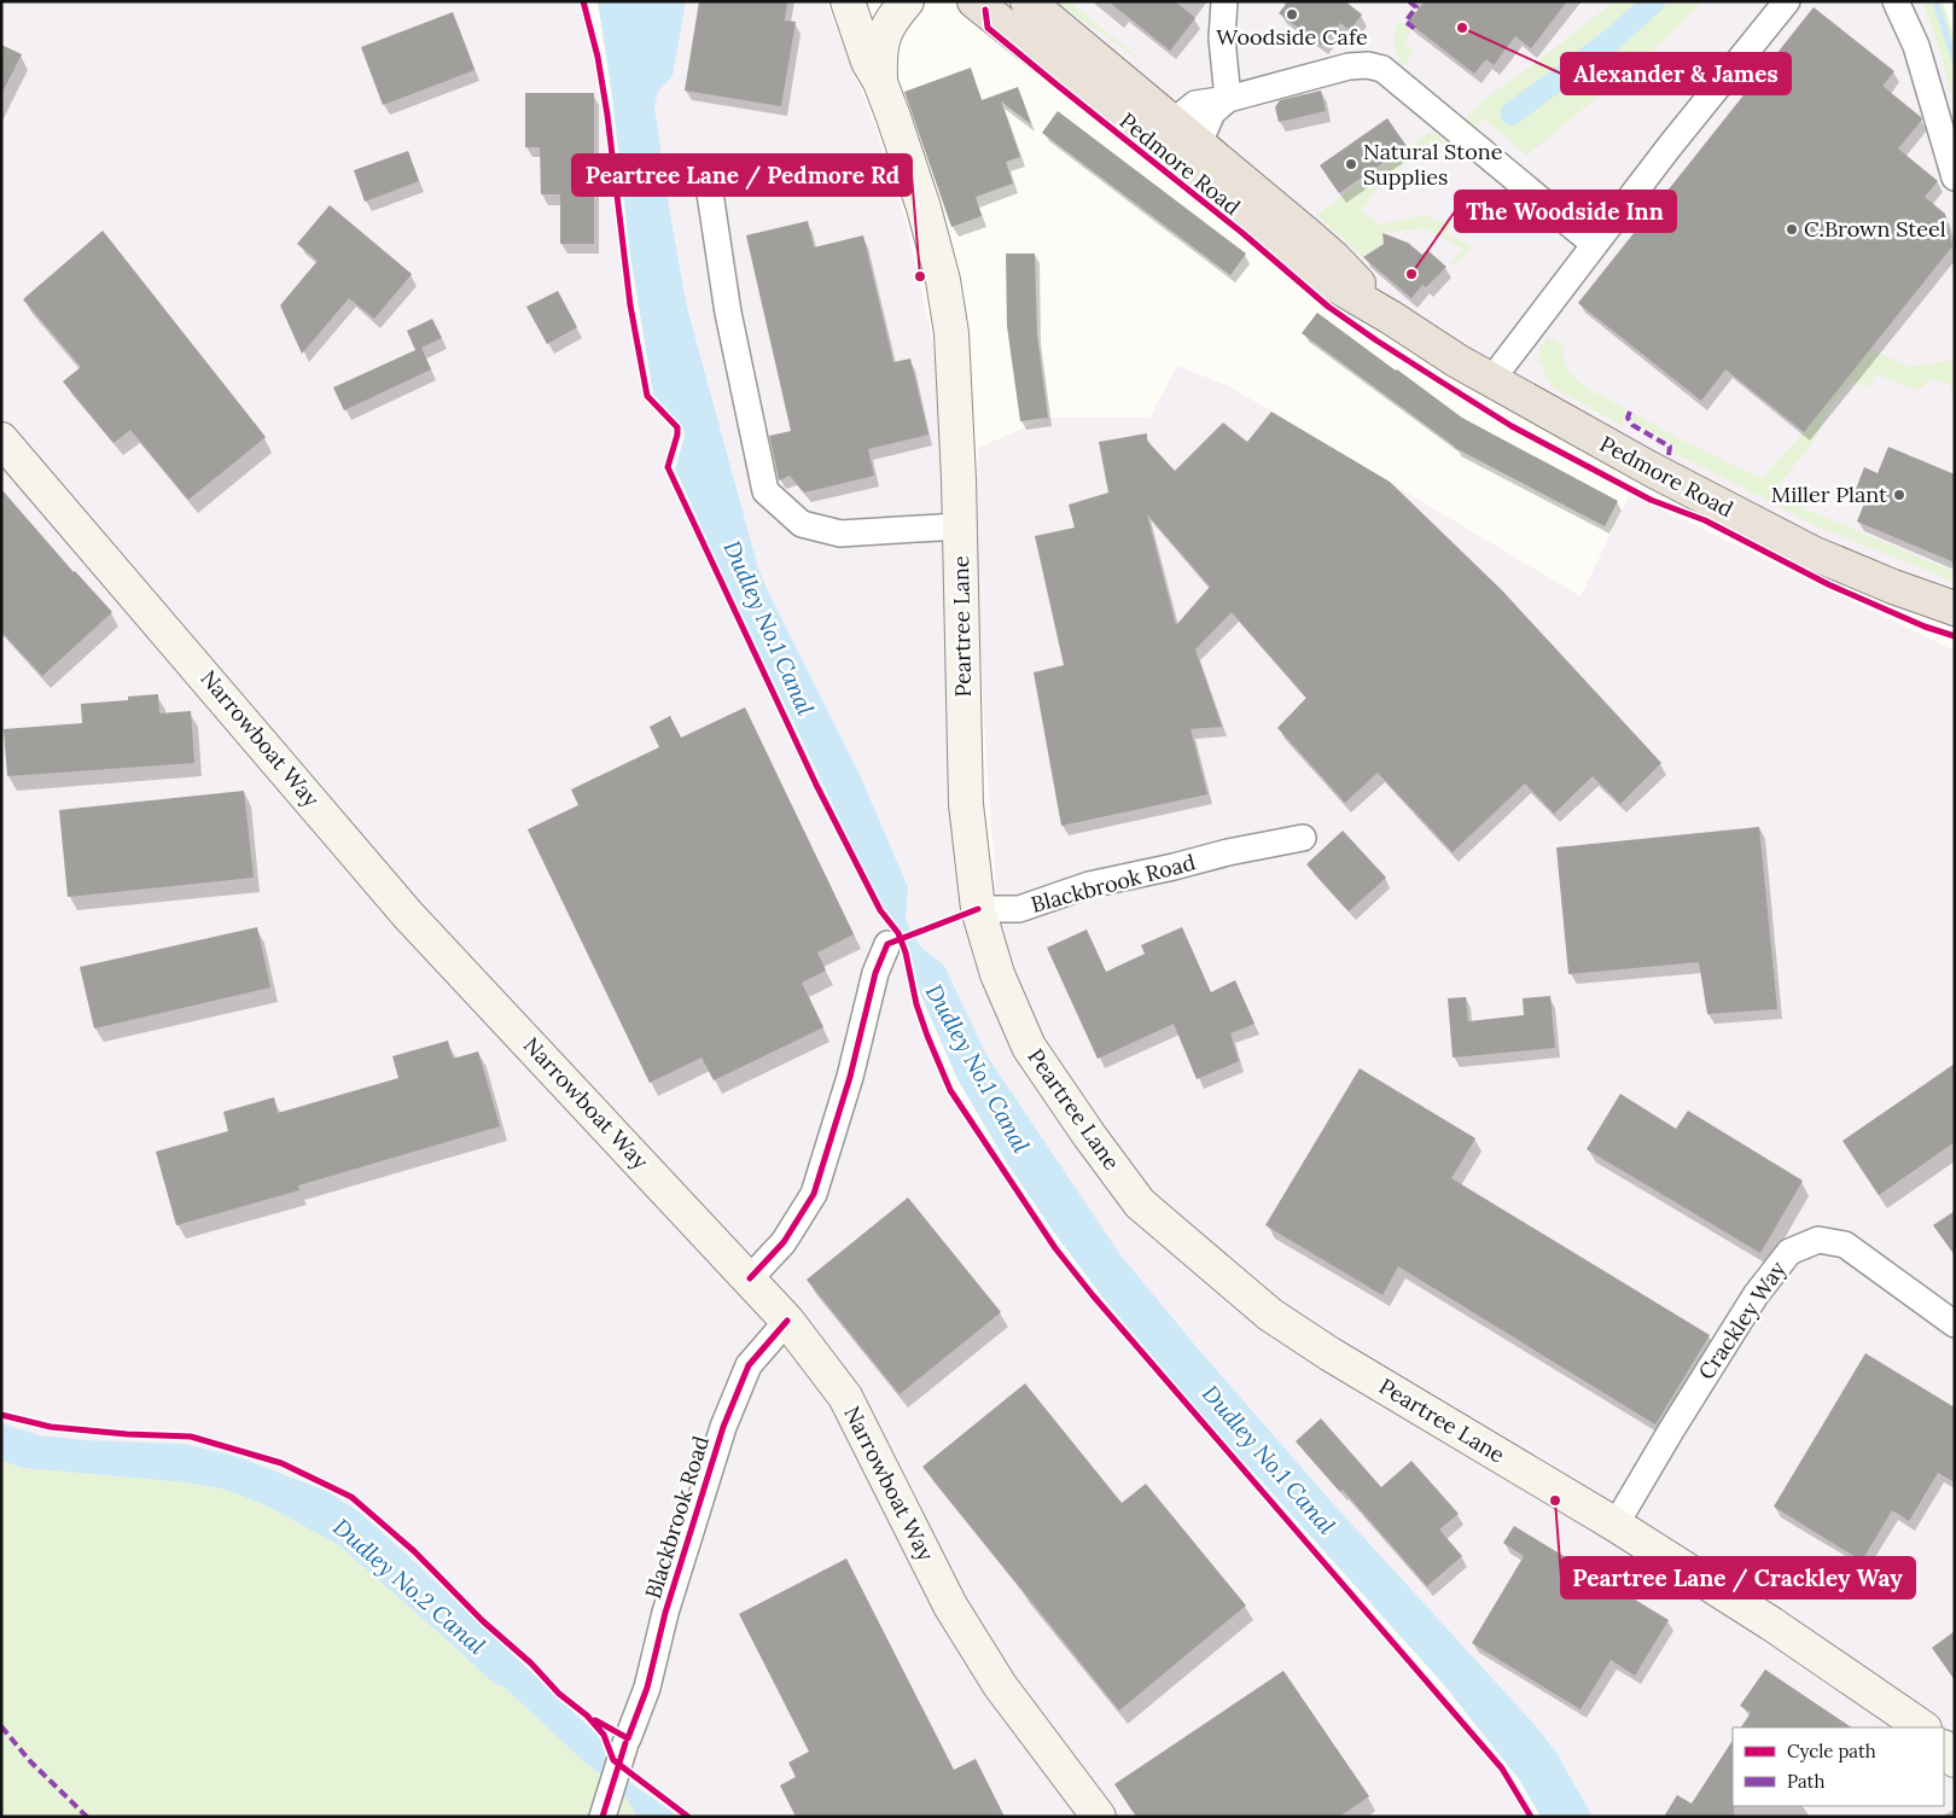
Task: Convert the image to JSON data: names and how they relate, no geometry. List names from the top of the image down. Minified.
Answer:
{"streets":{"highway":["Pedmore Road"],"street":["Peartree Lane","Narrowboat Way","Blackbrook Road","Crackley Way"]},"crossings":[["Peartree Lane","Blackbrook Road"],["Peartree Lane","Crackley Way"],["Narrowboat Way","Blackbrook Road"]],"water":["Dudley No.1 Canal","Dudley No.2 Canal"],"places":["Woodside Cafe","Alexander & James","Natural Stone Supplies","C.Brown Steel","The Woodside Inn","Peartree Lane / Pedmore Rd","Miller Plant","Peartree Lane / Crackley Way"],"legend":["Cycle path","Path"]}
